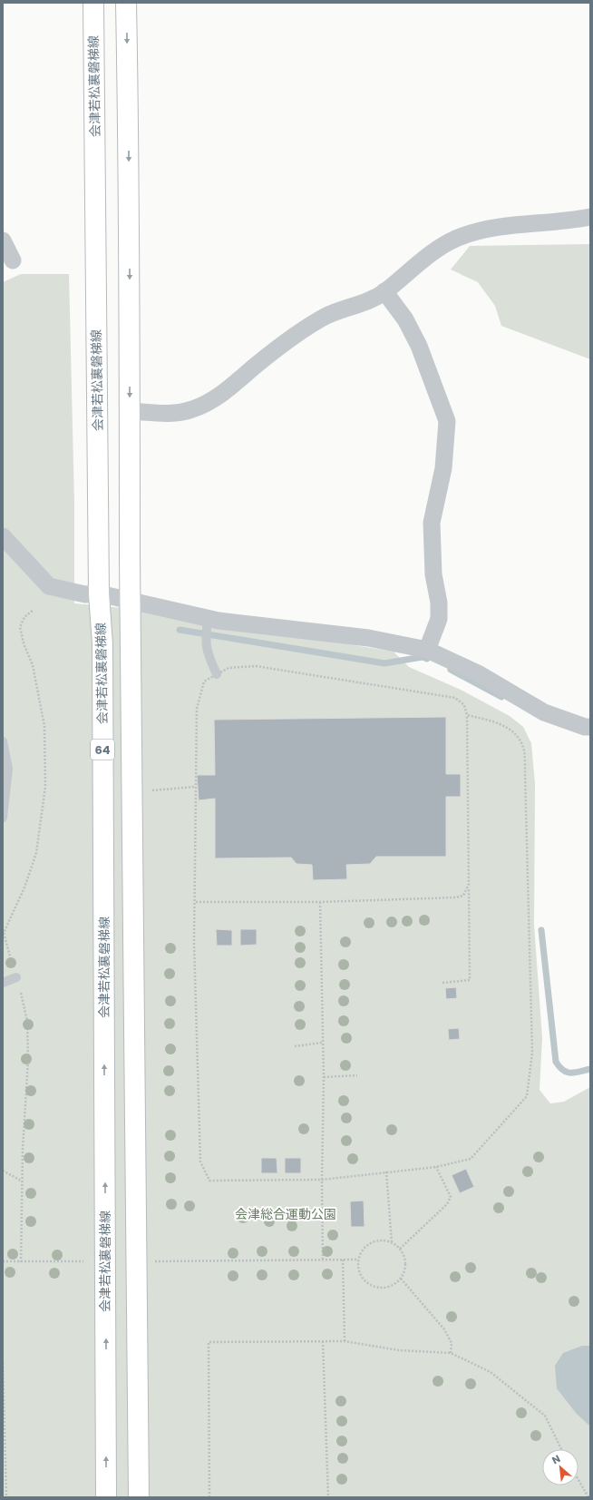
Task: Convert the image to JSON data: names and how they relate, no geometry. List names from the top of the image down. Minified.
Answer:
{"streets":{"main road":["会津若松裏磐梯線","64"]},"parks":["会津総合運動公園"],"north":"top left"}
